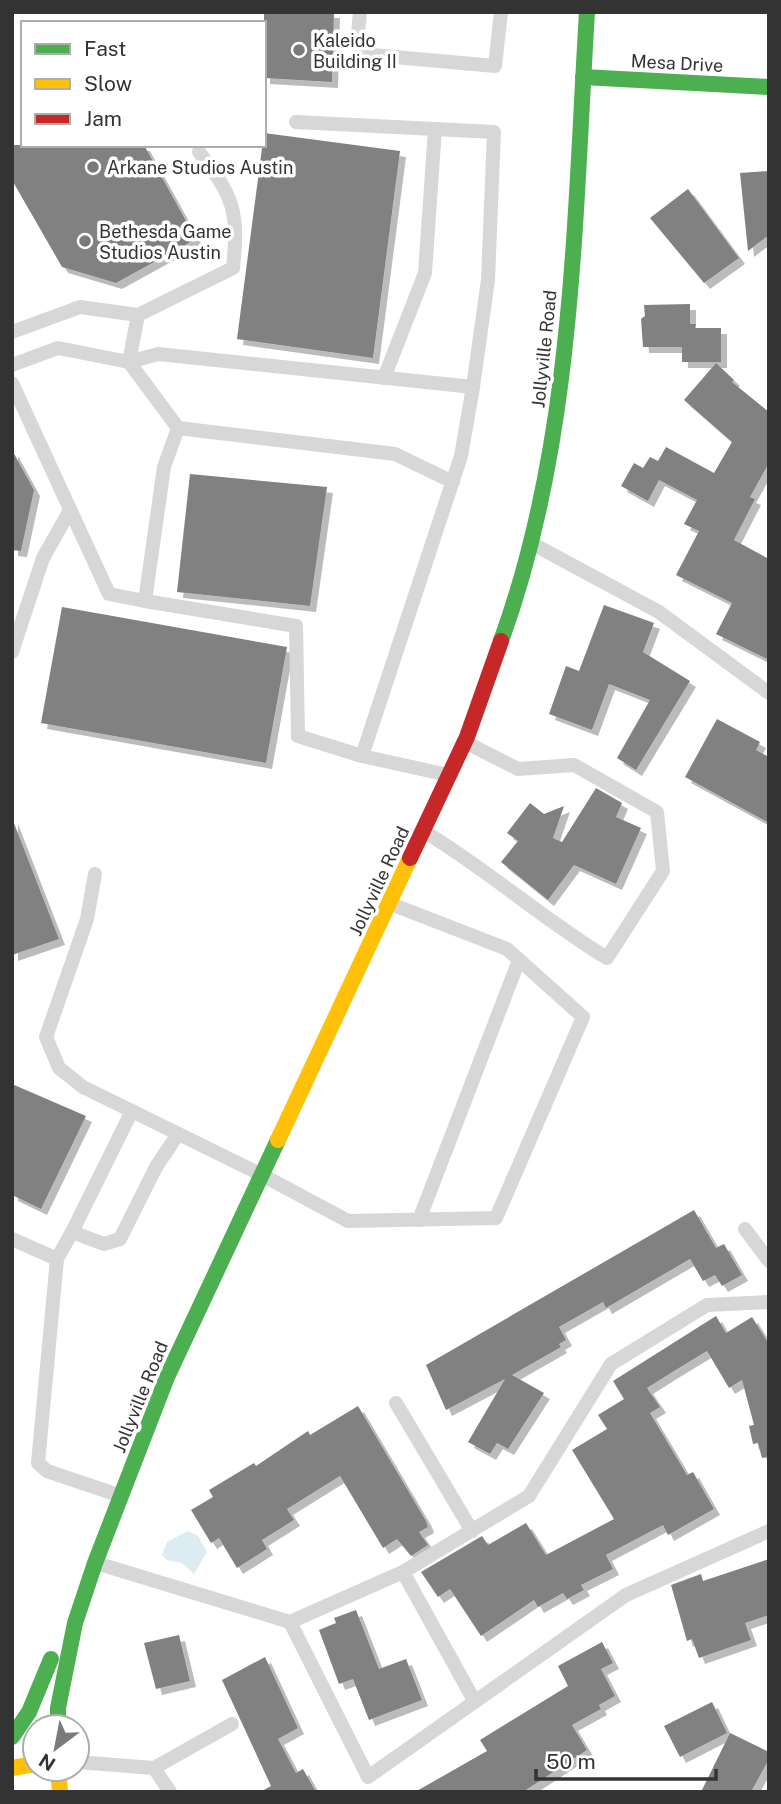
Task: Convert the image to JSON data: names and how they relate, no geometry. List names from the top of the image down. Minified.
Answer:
{"streets":{"street":["Mesa Drive","Jollyville Road"]},"crossings":[["Mesa Drive","Jollyville Road"]],"places":["Kaleido Building II","Arkane Studios Austin","Bethesda Game Studios Austin"],"legend":["Fast","Slow","Jam"],"scale_bar":"50 m","north":"bottom left"}
